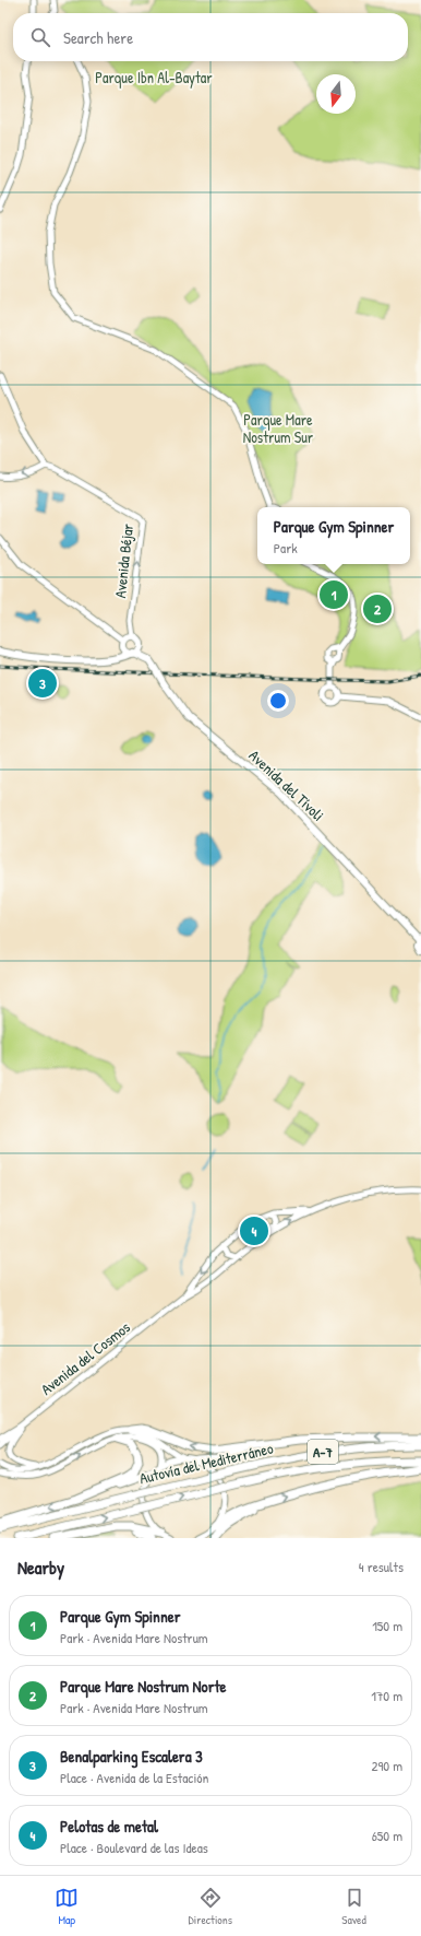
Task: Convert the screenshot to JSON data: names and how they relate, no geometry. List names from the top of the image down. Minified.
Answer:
{"streets":{"highway":["A-7","Autovía del Mediterráneo"],"main road":["Avenida del Tívoli"],"street":["Avenida Béjar","Avenida del Cosmos"]},"one_way":["Avenida Béjar"],"parks":["Parque Ibn Al-Baytar","Parque Mare Nostrum Sur"],"north":"bottom","page":{"search":"Search here","popup":["Parque Gym Spinner","Park"],"pins":["1","2","3","4"],"heading":["Nearby","4 results"],"list":[{"mark":"1","name":"Parque Gym Spinner","note":"Park · Avenida Mare Nostrum","value":"150 m"},{"mark":"2","name":"Parque Mare Nostrum Norte","note":"Park · Avenida Mare Nostrum","value":"170 m"},{"mark":"3","name":"Benalparking Escalera 3","note":"Place · Avenida de la Estación","value":"290 m"},{"mark":"4","name":"Pelotas de metal","note":"Place · Boulevard de las Ideas","value":"650 m"}],"nav":["Map","Directions","Saved"]}}
